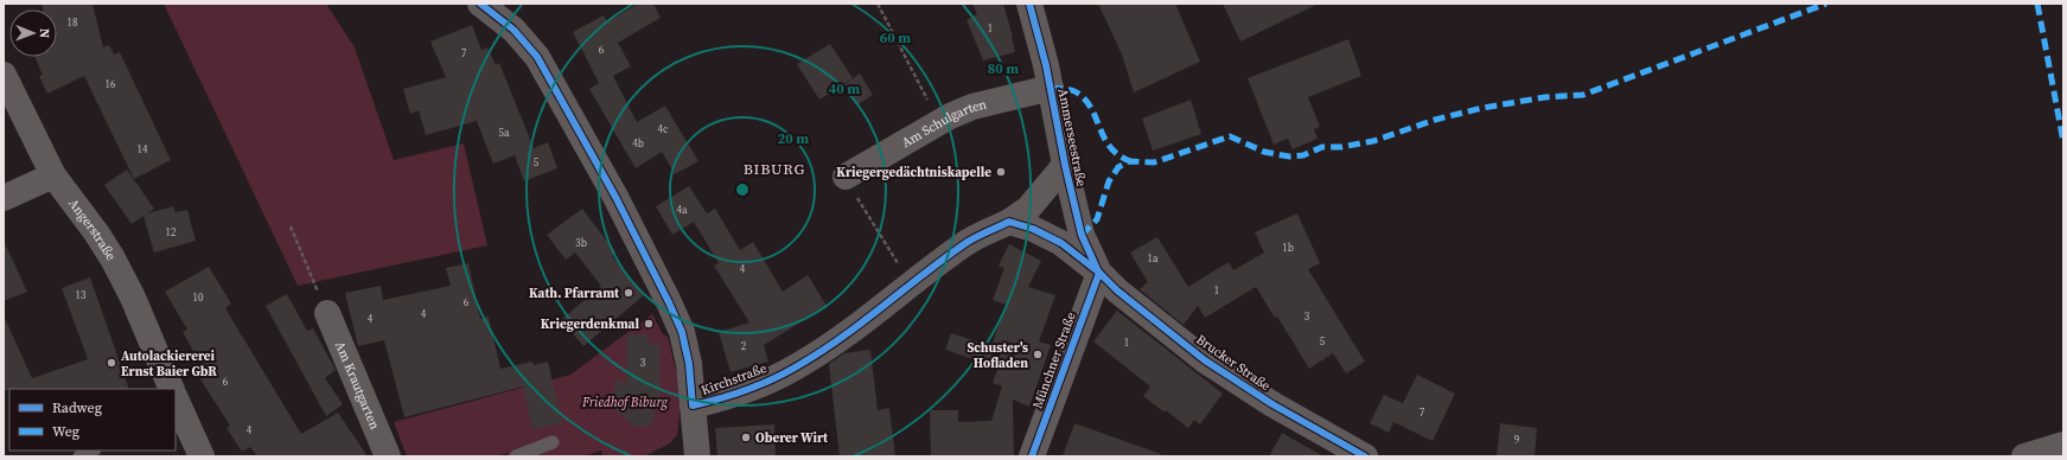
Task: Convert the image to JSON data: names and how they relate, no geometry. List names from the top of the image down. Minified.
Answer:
{"streets":{"street":["Am Schulgarten","Ammerseestraße","Angerstraße","Münchner Straße","Brucker Straße","Kirchstraße","Am Krautgarten"]},"crossings":[["Am Schulgarten","Ammerseestraße"],["Ammerseestraße","Münchner Straße"],["Ammerseestraße","Brucker Straße"],["Ammerseestraße","Kirchstraße"],["Münchner Straße","Brucker Straße"]],"districts":["BIBURG"],"parks":["Friedhof Biburg"],"places":["Kriegergedächtniskapelle","Kath. Pfarramt","Kriegerdenkmal","Schuster's Hofladen","Autolackiererei Ernst Baier GbR","Oberer Wirt"],"house_numbers":["18","1","6","7","16","4c","5a","4b","14","5","4a","12","3b","1b","1a","4","1","13","10","6","4","3","4","5","1","2","3","6","7","4","9"],"legend":["Radweg","Weg"],"north":"right","rings":["60 m","80 m","40 m","20 m"]}
